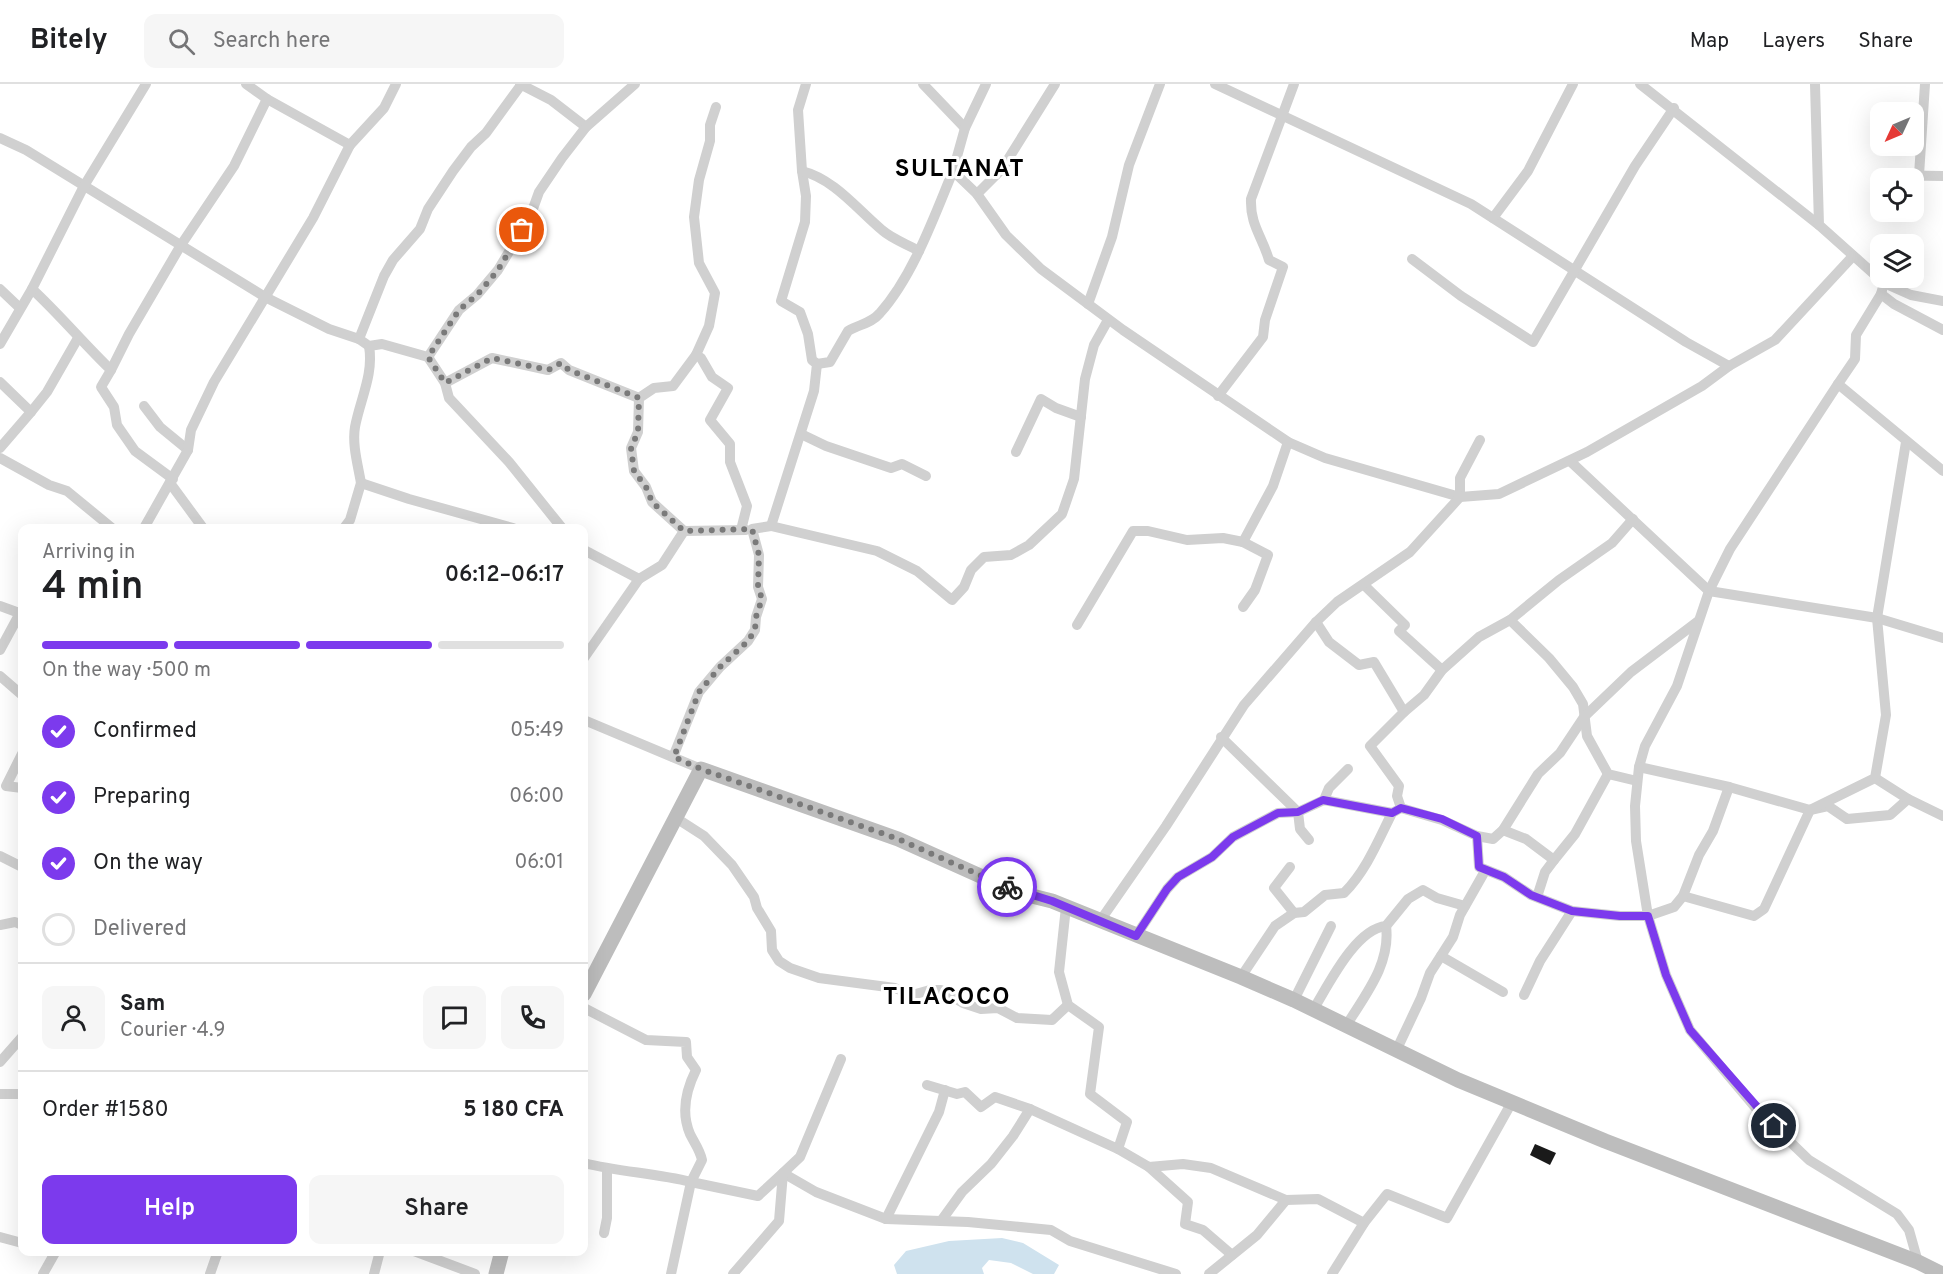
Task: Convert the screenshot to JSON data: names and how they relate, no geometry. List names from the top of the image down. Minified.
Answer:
{"districts":["SULTANAT","TILACOCO"],"north":"bottom left","page":{"header":"Bitely","search":"Search here","nav":["Map","Layers","Share"],"heading":["4 min","Arriving in","06:12–06:17"],"panel":["Sam","Courier · 4.9","Order #1580","5 180 CFA"],"bar":"On the way · 500 m","list":[["Confirmed","05:49"],["Preparing","06:00"],["On the way","06:01"],"Delivered"],"buttons":["Help","Share"]}}
